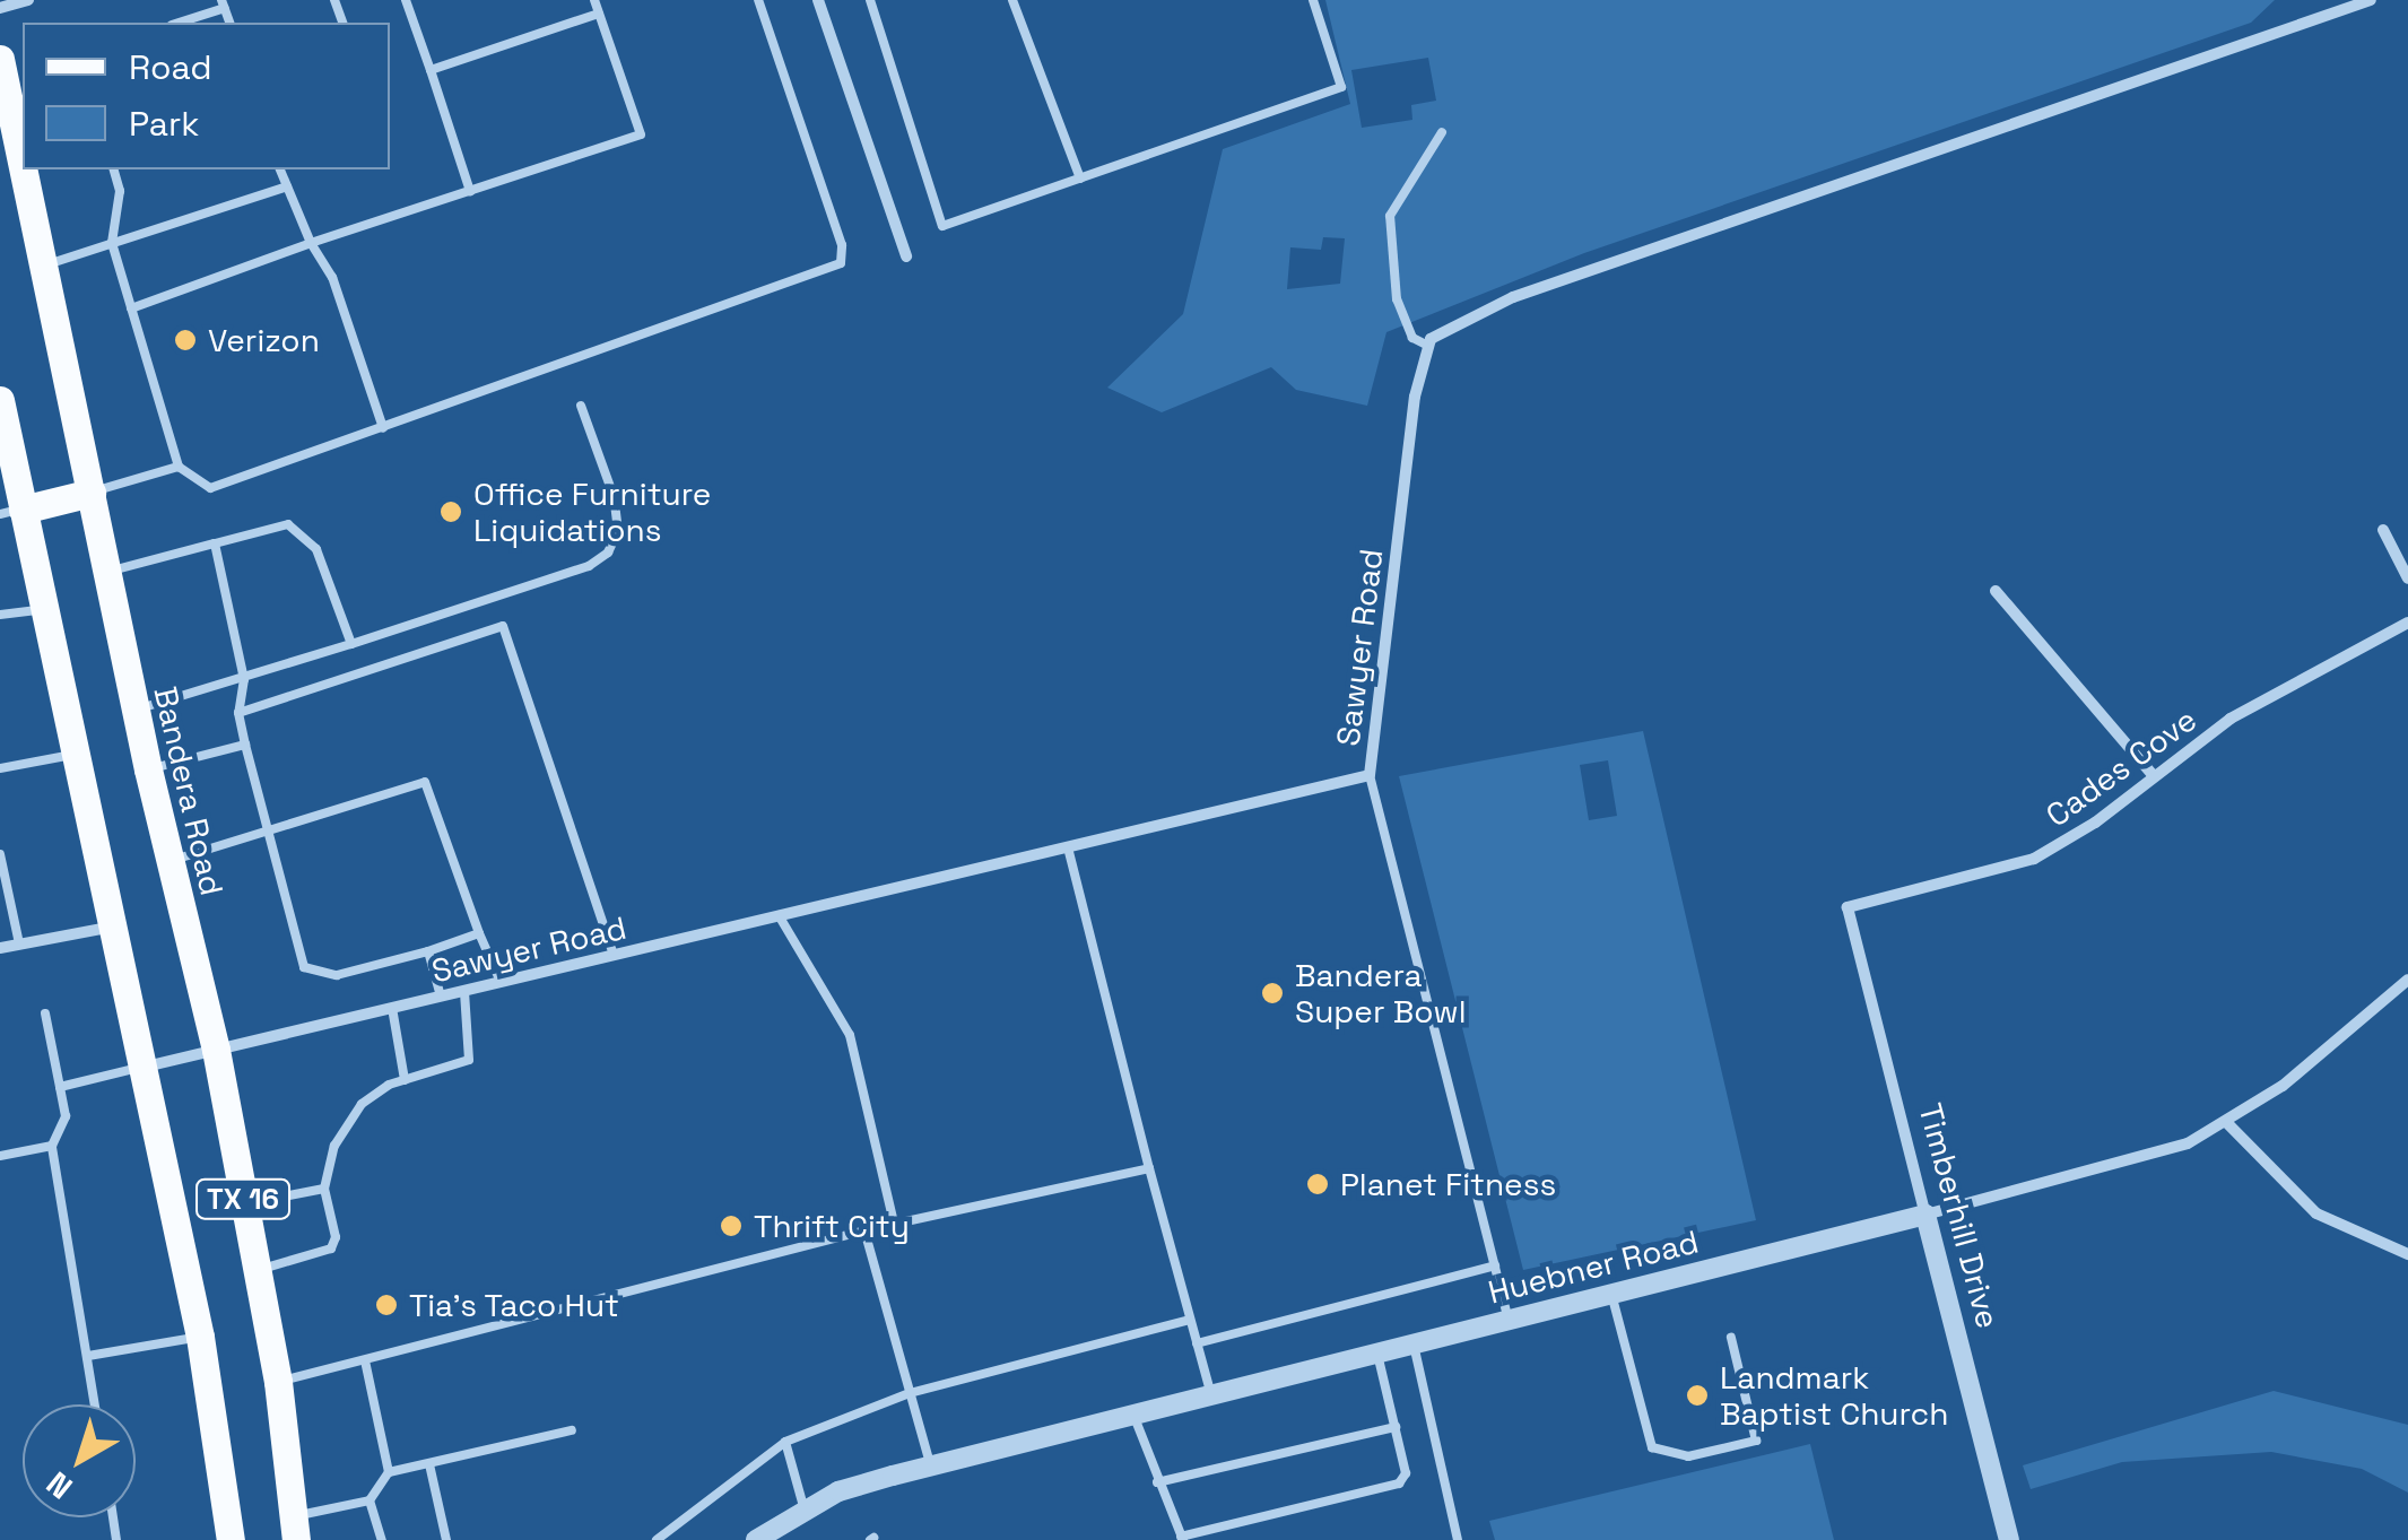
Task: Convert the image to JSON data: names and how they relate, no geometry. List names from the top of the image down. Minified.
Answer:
{"streets":{"main road":["Bandera Road","TX 16"],"street":["Sawyer Road","Cades Cove","Timberhill Drive","Huebner Road"]},"crossings":[["Sawyer Road","Bandera Road"],["Sawyer Road","TX 16"],["Cades Cove","Timberhill Drive"],["Timberhill Drive","Huebner Road"]],"places":["Verizon","Office Furniture Liquidations","Bandera Super Bowl","Planet Fitness","Thrift City","Tia's Taco Hut","Landmark Baptist Church"],"legend":["Road","Park"],"north":"bottom left"}
